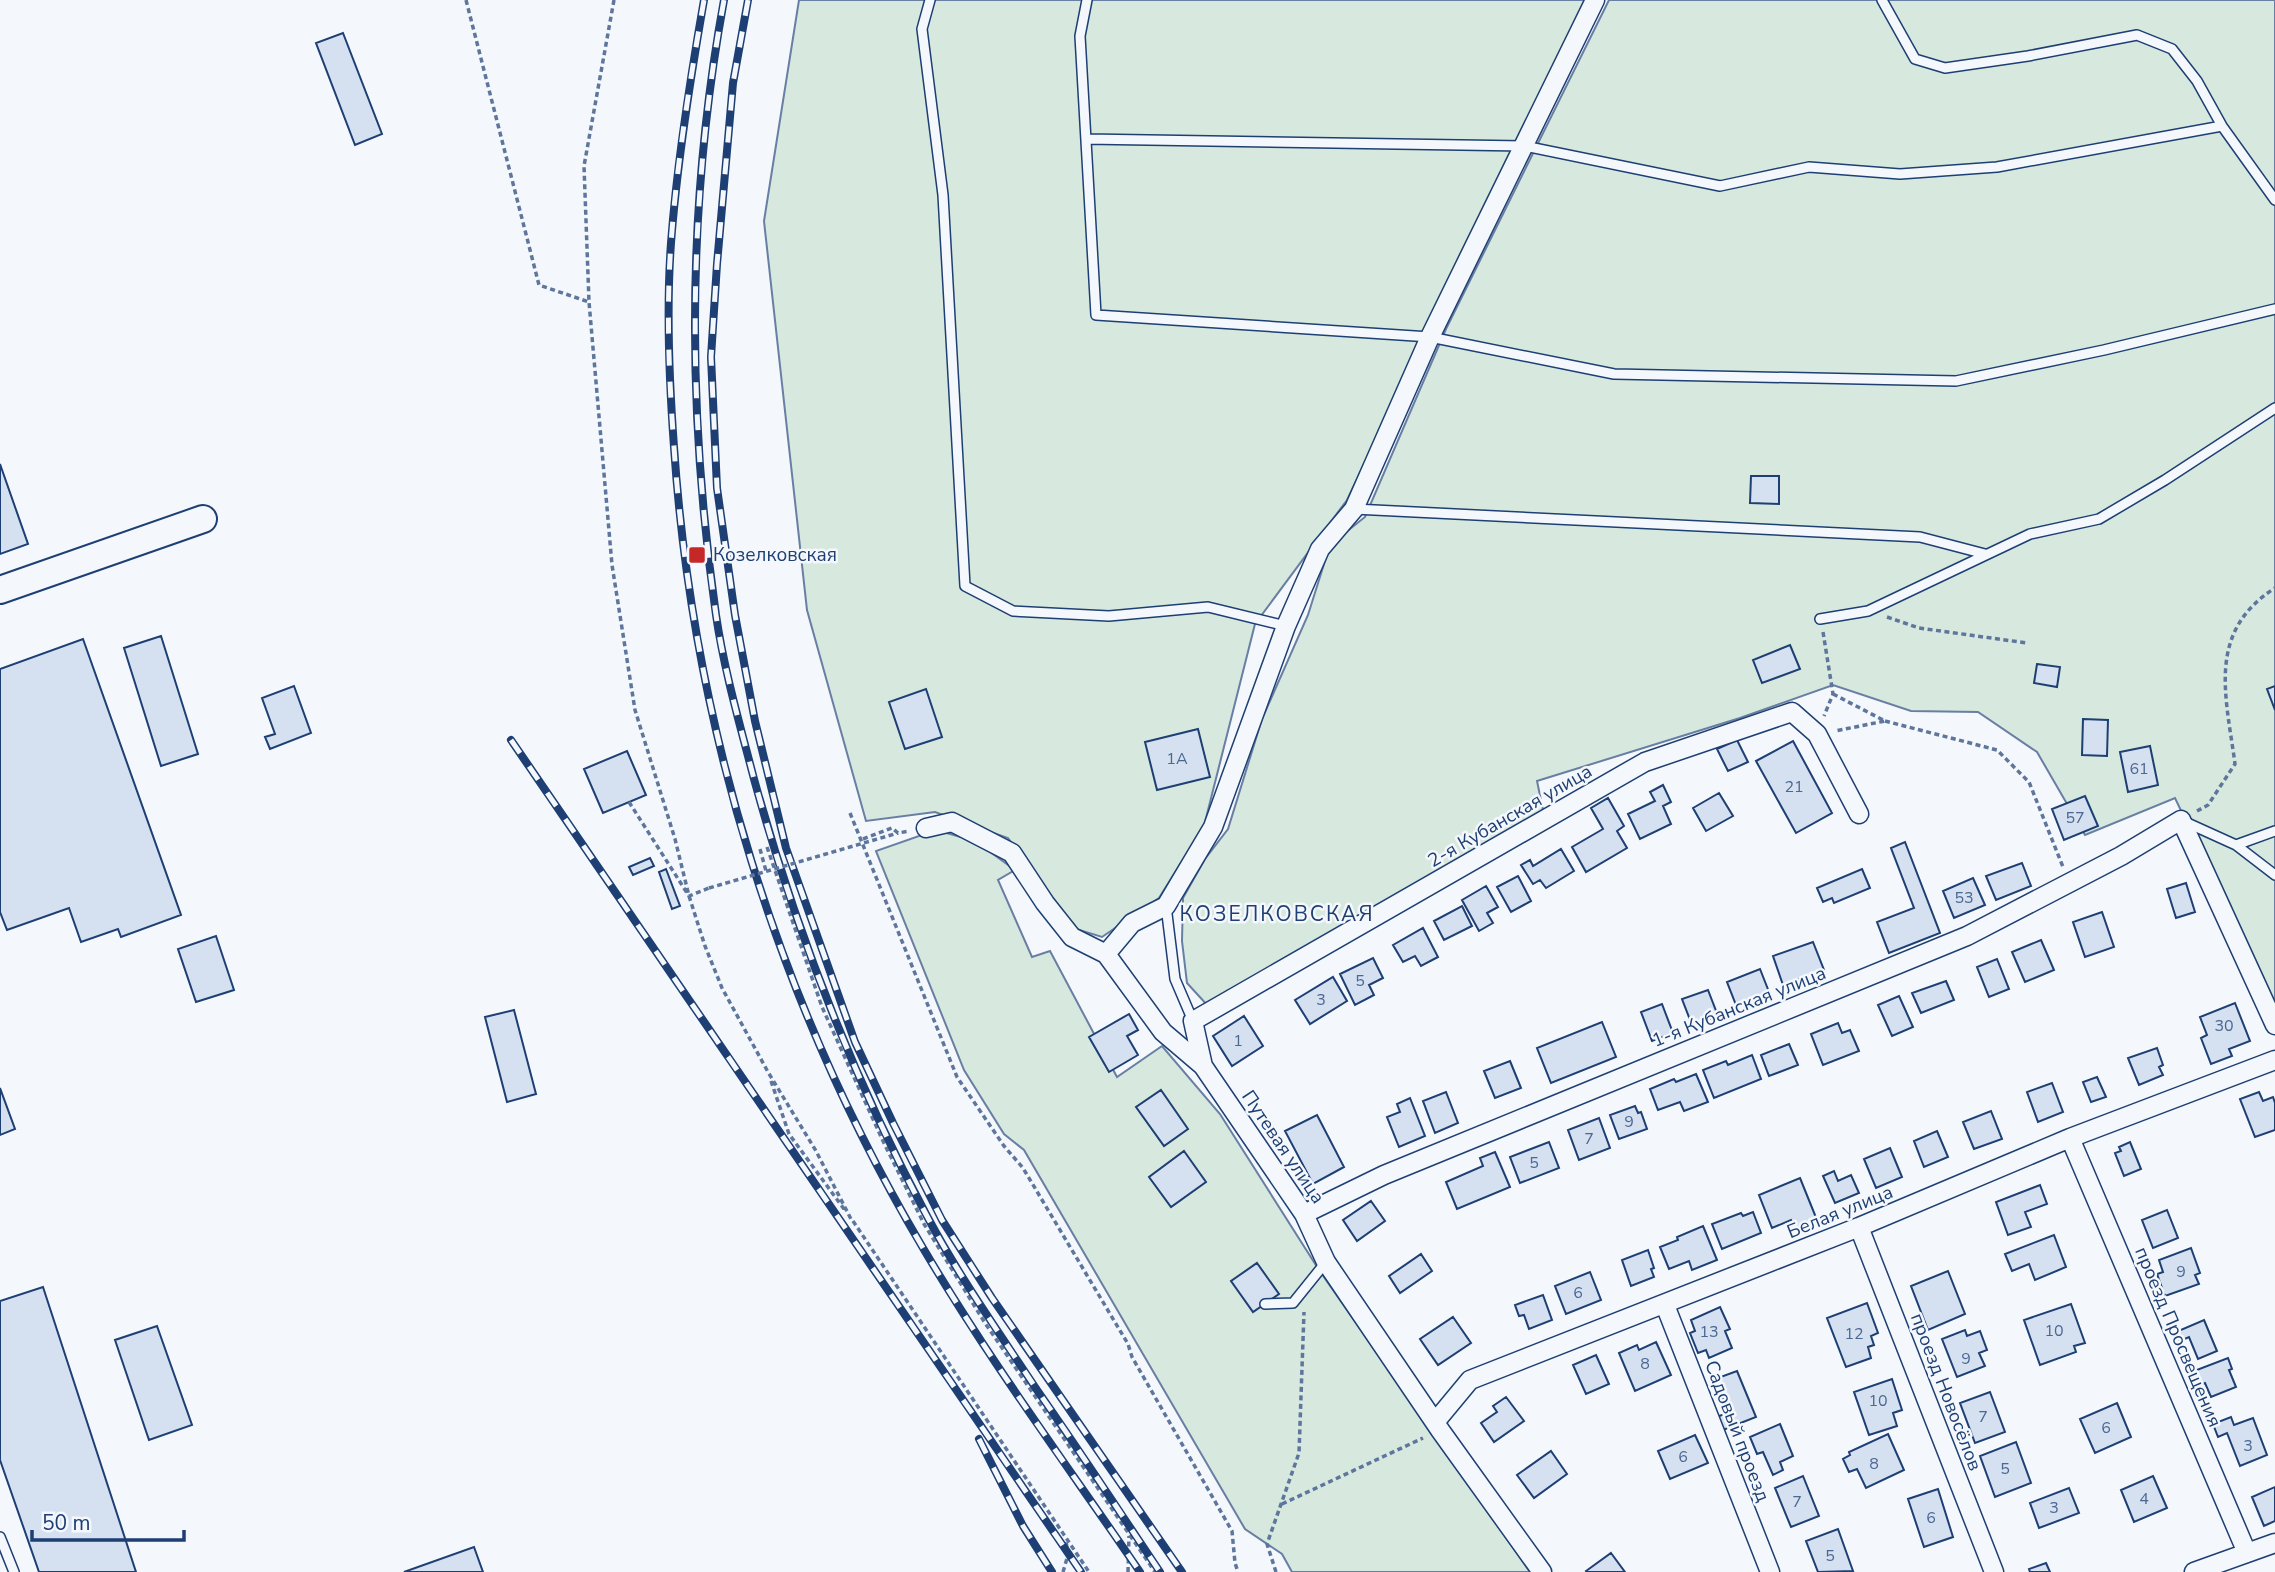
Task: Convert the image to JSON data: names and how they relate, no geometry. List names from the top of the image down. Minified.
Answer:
{"streets":{"street":["2-я Кубанская улица","1-я Кубанская улица","Путевая улица","Белая улица","проезд Просвещения","проезд Новосёлов","Садовый проезд"]},"crossings":[["1-я Кубанская улица","Путевая улица"],["Путевая улица","Белая улица"],["Белая улица","проезд Просвещения"],["Белая улица","проезд Новосёлов"],["Белая улица","Садовый проезд"]],"districts":["КОЗЕЛКОВСКАЯ"],"places":{"transit":["Козелковская"]},"house_numbers":["1А","61","21","57","53","5","3","30","1","9","7","5","9","6","10","13","12","9","8","10","7","6","3","6","8","5","4","7","3","6","5"],"scale_bar":"50 m"}
